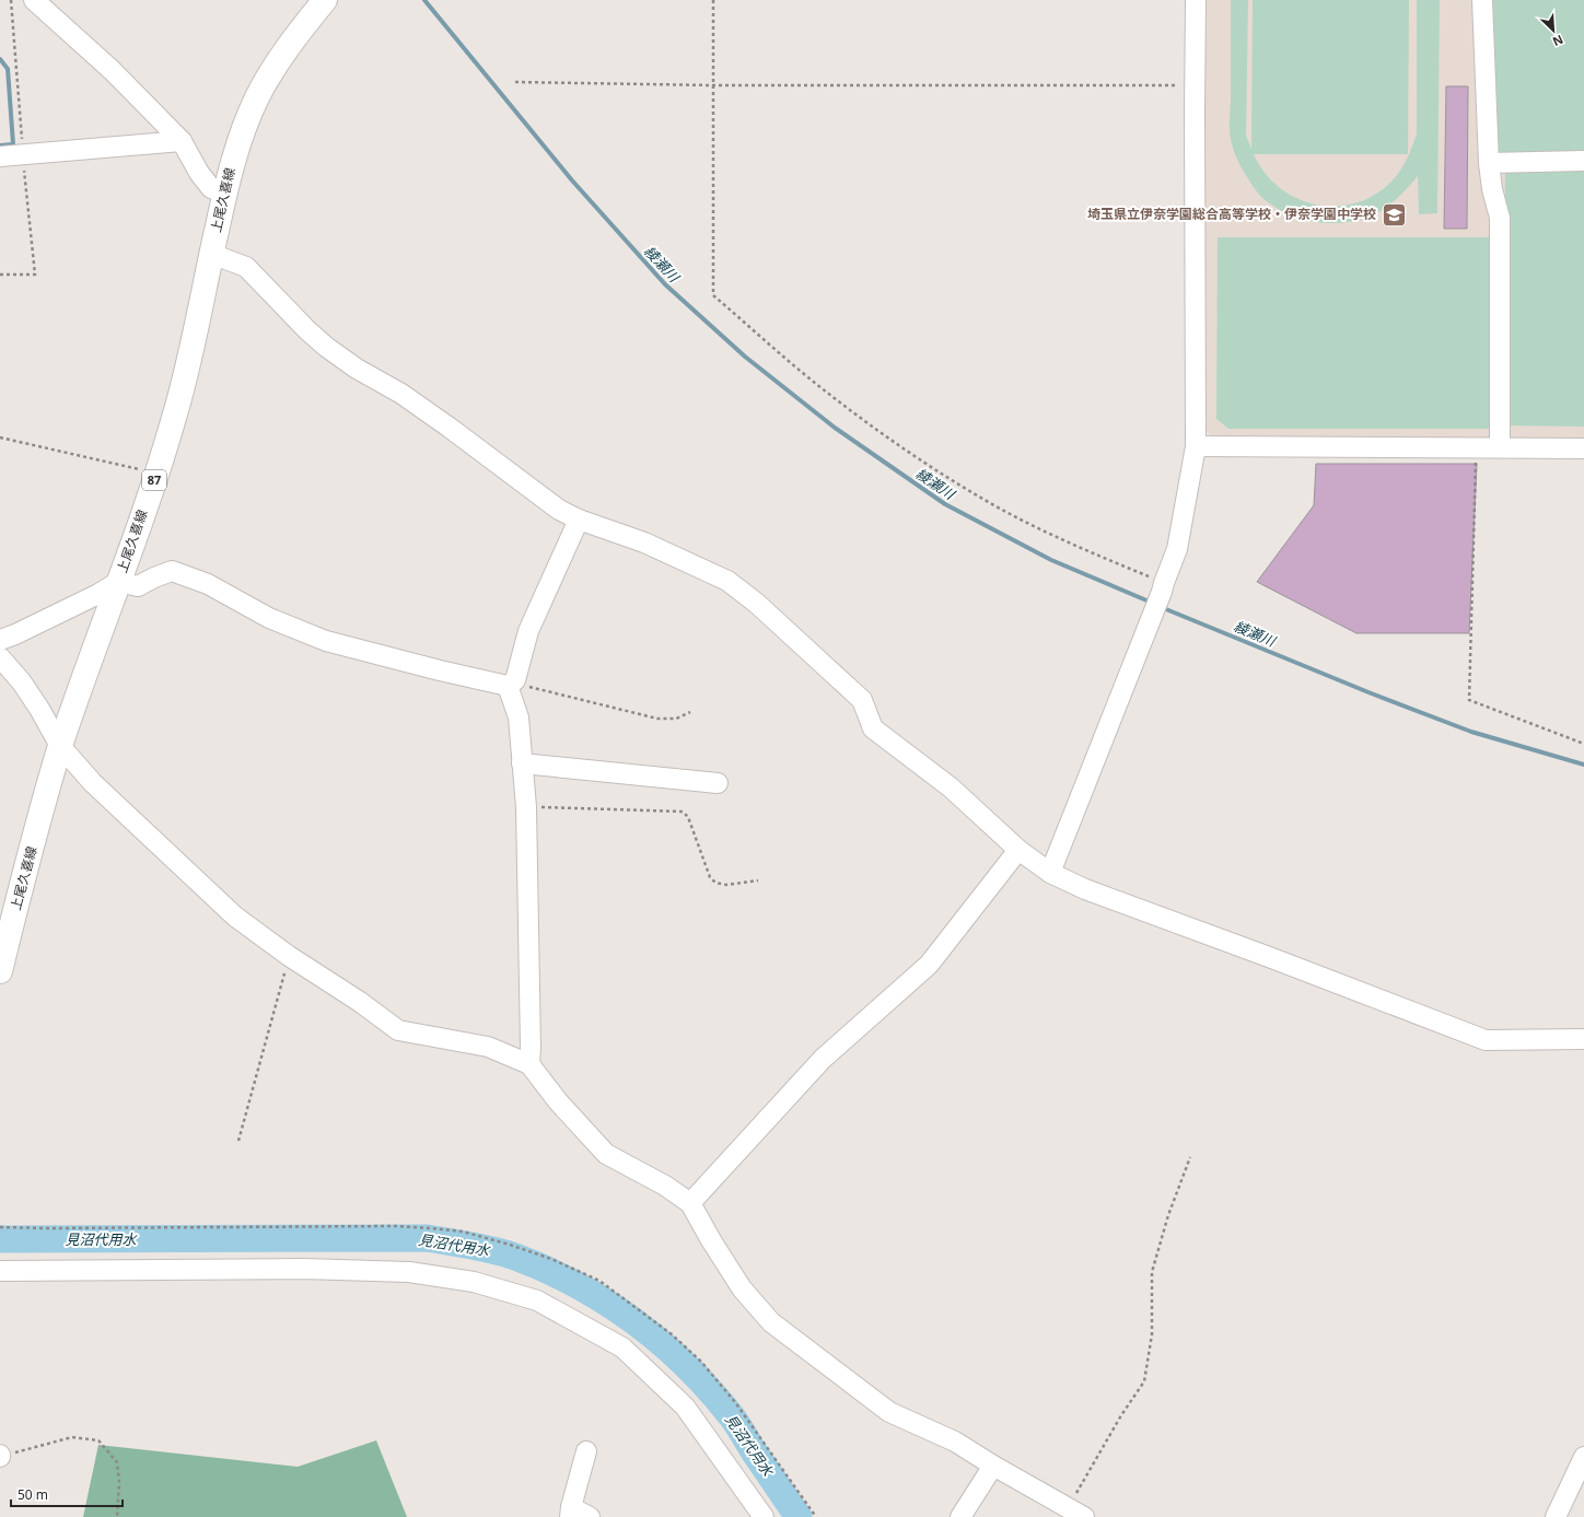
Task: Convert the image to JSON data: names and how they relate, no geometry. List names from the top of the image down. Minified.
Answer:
{"streets":{"main road":["上尾久喜線","87"]},"water":["綾瀬川","見沼代用水"],"places":{"school or university":["埼玉県立伊奈学園総合高等学校・伊奈学園中学校"]},"scale_bar":"50 m","north":"bottom right"}
